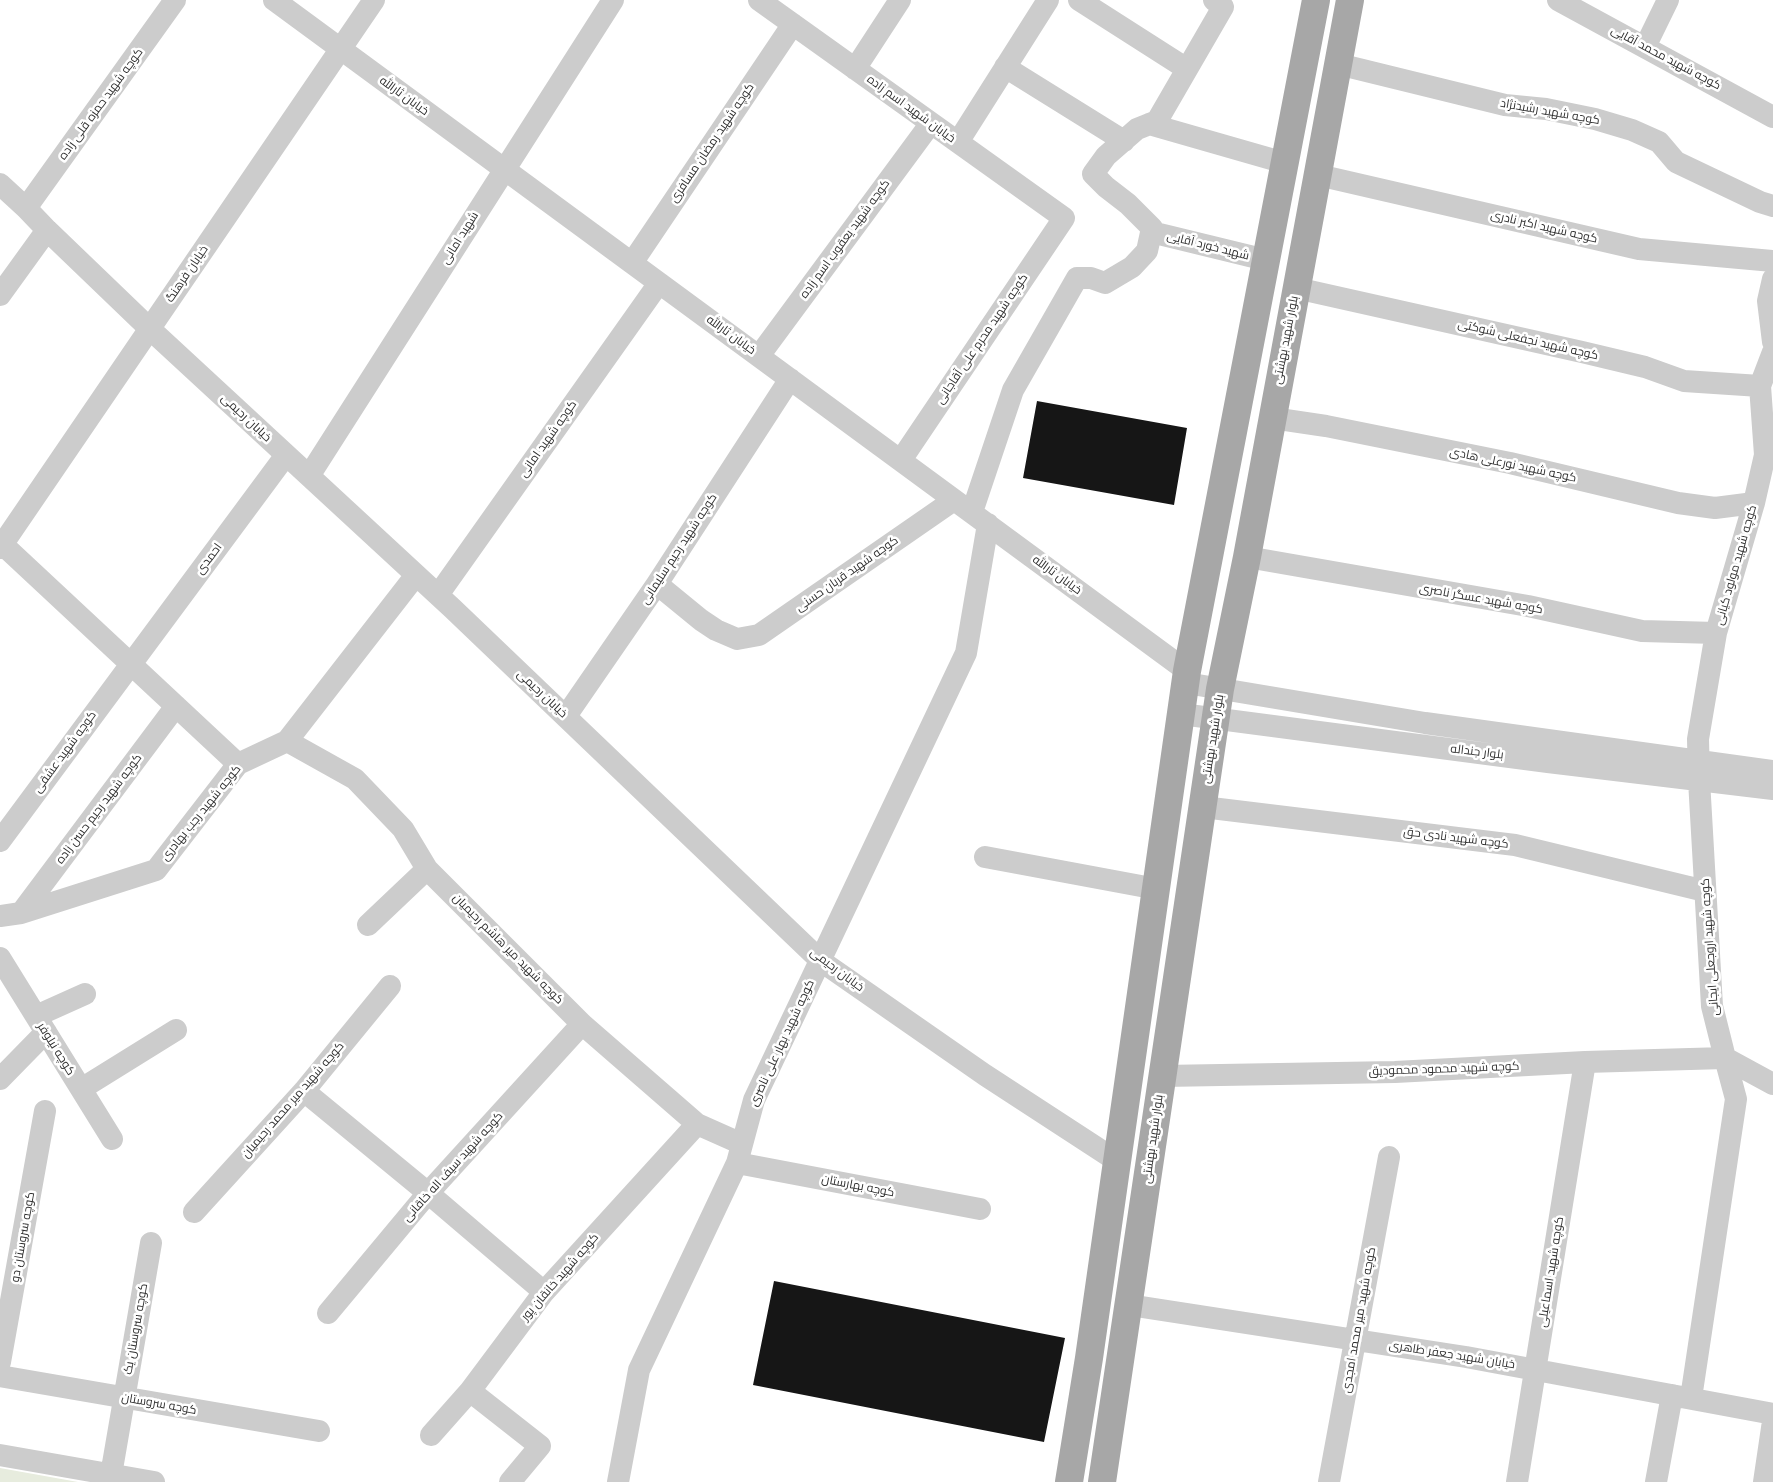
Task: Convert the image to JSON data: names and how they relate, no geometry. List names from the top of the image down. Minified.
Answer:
{"streets":{"main road":["بلوار شهید بهشتی"],"street":["کوچه شهید محمد آقایی","خیابان ثارالله","کوچه شهید حمزه قلی زاده","خیابان شهید اسم زاده","کوچه شهید رشیدنژاد","کوچه شهید رمضان مسافری","کوچه شهید اکبر نادری","شهید امانی","کوچه شهید یعقوب اسم زاده","شهید خورد آقایی","خیابان فرهنگ","کوچه شهید محرم علی آقاجانی","کوچه شهید نجفعلی شوکتی","خیابان رحیمی","کوچه شهید امانی","کوچه شهید نورعلی هادی","کوچه شهید رحیم سلیمانی","احمدی","کوچه شهید مولود کیانی","کوچه شهید قربان حسنی","کوچه شهید عسگر ناصری","کوچه شهید عشقی","بلوار جنداله","کوچه شهید رحیم حسن زاده","کوچه شهید رجب بهادری","کوچه شهید نادی حق","کوچه شهید اروجعلی ایجانی","کوچه شهید میر هاشم رحیمیان","کوچه شهید بهار علی ناصری","کوچه نیلوفر","کوچه شهید محمود محمودیق","کوچه شهید میر محمد رحیمیان","کوچه شهید سیف اله خاقانی","کوچه بهارستان","کوچه سروستان دو","کوچه شهید اسماعیلی","کوچه شهید خانقان پور","کوچه شهید میر محمد امجدی","کوچه سروستان یک","خیابان شهید جعفر طاهری","کوچه سروستان"]},"crossings":[["خیابان ثارالله","کوچه شهید رمضان مسافری"],["خیابان ثارالله","شهید امانی"],["خیابان ثارالله","کوچه شهید یعقوب اسم زاده"],["خیابان ثارالله","خیابان فرهنگ"],["خیابان ثارالله","کوچه شهید محرم علی آقاجانی"],["خیابان ثارالله","کوچه شهید امانی"],["خیابان ثارالله","کوچه شهید رحیم سلیمانی"],["خیابان ثارالله","کوچه شهید قربان حسنی"],["خیابان ثارالله","بلوار جنداله"],["خیابان ثارالله","کوچه شهید بهار علی ناصری"],["کوچه شهید حمزه قلی زاده","خیابان رحیمی"],["خیابان شهید اسم زاده","کوچه شهید رمضان مسافری"],["خیابان شهید اسم زاده","کوچه شهید یعقوب اسم زاده"],["خیابان شهید اسم زاده","کوچه شهید محرم علی آقاجانی"],["کوچه شهید رشیدنژاد","بلوار شهید بهشتی"],["کوچه شهید اکبر نادری","بلوار شهید بهشتی"],["شهید امانی","خیابان رحیمی"],["خیابان فرهنگ","خیابان رحیمی"],["بلوار شهید بهشتی","کوچه شهید نجفعلی شوکتی"],["بلوار شهید بهشتی","کوچه شهید نورعلی هادی"],["بلوار شهید بهشتی","کوچه شهید عسگر ناصری"],["بلوار شهید بهشتی","بلوار جنداله"],["بلوار شهید بهشتی","کوچه شهید نادی حق"],["بلوار شهید بهشتی","کوچه شهید محمود محمودیق"],["بلوار شهید بهشتی","خیابان شهید جعفر طاهری"],["کوچه شهید نجفعلی شوکتی","کوچه شهید مولود کیانی"],["خیابان رحیمی","کوچه شهید امانی"],["خیابان رحیمی","کوچه شهید رحیم سلیمانی"],["خیابان رحیمی","احمدی"],["خیابان رحیمی","کوچه شهید بهار علی ناصری"],["کوچه شهید نورعلی هادی","کوچه شهید مولود کیانی"],["کوچه شهید رحیم سلیمانی","کوچه شهید قربان حسنی"],["احمدی","کوچه شهید عشقی"],["کوچه شهید مولود کیانی","کوچه شهید عسگر ناصری"],["کوچه شهید مولود کیانی","بلوار جنداله"],["کوچه شهید مولود کیانی","کوچه شهید اروجعلی ایجانی"],["کوچه شهید قربان حسنی","کوچه شهید بهار علی ناصری"],["بلوار جنداله","کوچه شهید اروجعلی ایجانی"],["کوچه شهید رحیم حسن زاده","کوچه شهید رجب بهادری"],["کوچه شهید رجب بهادری","کوچه شهید میر هاشم رحیمیان"],["کوچه شهید نادی حق","کوچه شهید اروجعلی ایجانی"],["کوچه شهید اروجعلی ایجانی","کوچه شهید محمود محمودیق"],["کوچه شهید اروجعلی ایجانی","خیابان شهید جعفر طاهری"],["کوچه شهید میر هاشم رحیمیان","کوچه شهید بهار علی ناصری"],["کوچه شهید میر هاشم رحیمیان","کوچه شهید سیف اله خاقانی"],["کوچه شهید میر هاشم رحیمیان","کوچه بهارستان"],["کوچه شهید میر هاشم رحیمیان","کوچه شهید خانقان پور"],["کوچه شهید بهار علی ناصری","کوچه بهارستان"],["کوچه شهید محمود محمودیق","کوچه شهید اسماعیلی"],["کوچه شهید اسماعیلی","خیابان شهید جعفر طاهری"],["کوچه شهید میر محمد امجدی","خیابان شهید جعفر طاهری"],["کوچه سروستان یک","کوچه سروستان"]]}
